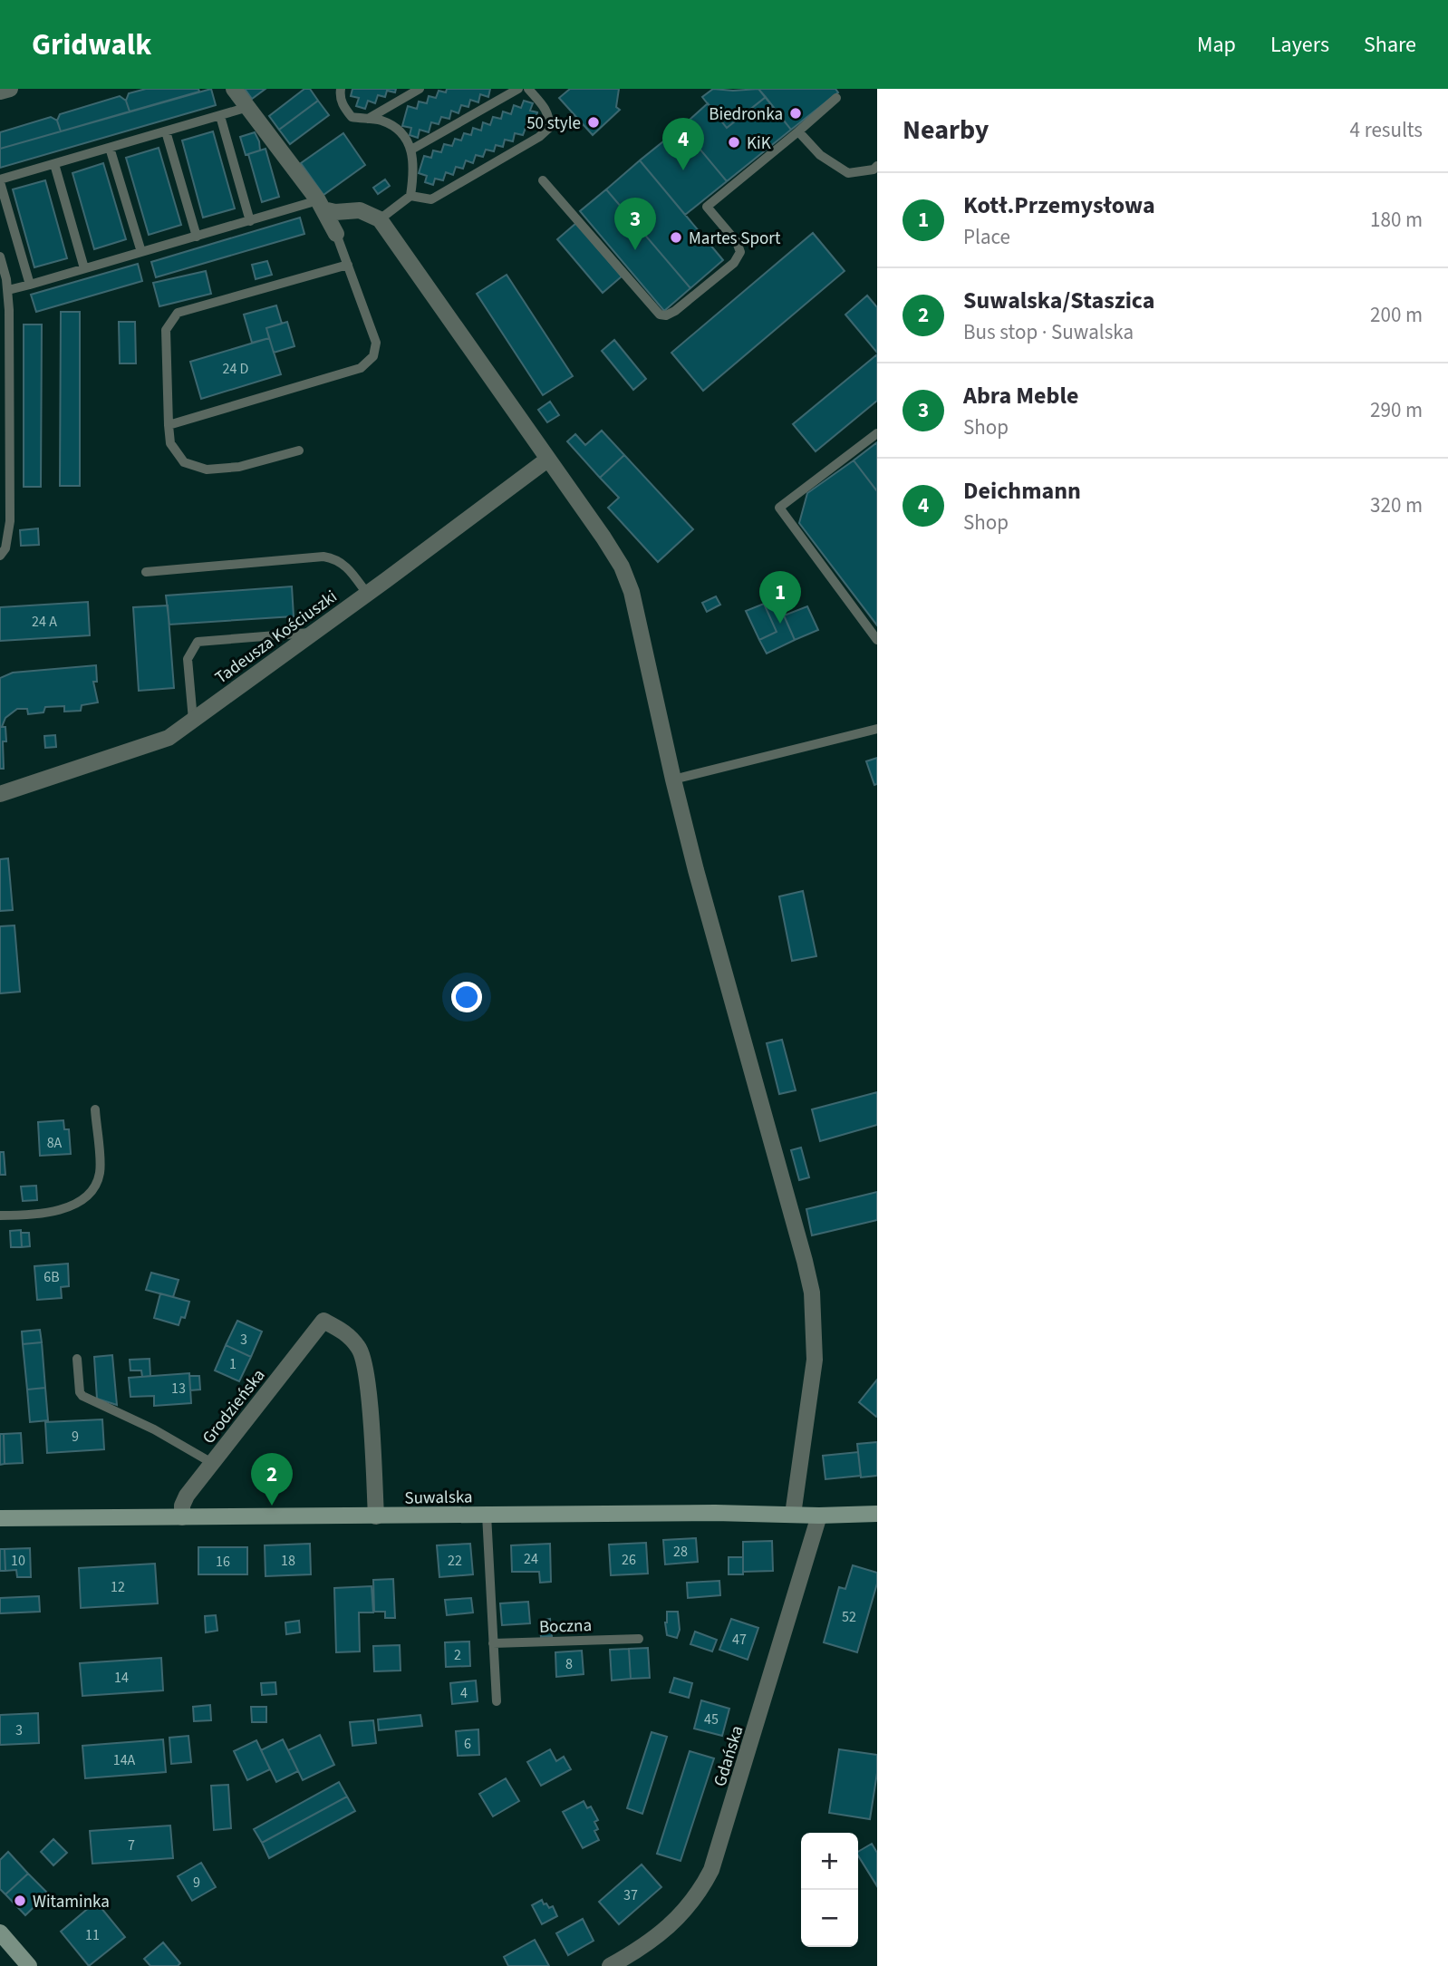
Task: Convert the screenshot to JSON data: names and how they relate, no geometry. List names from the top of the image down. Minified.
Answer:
{"streets":{"street":["Tadeusza Kościuszki","Grodzieńska","Suwalska","Gdańska"],"lane":["Boczna"]},"crossings":[["Grodzieńska","Suwalska"],["Suwalska","Gdańska"]],"places":["Biedronka","50 style","KiK","Martes Sport","Witaminka"],"house_numbers":["24 D","24 A","8A","6B","3","1","13","9","28","24","26","10","18","22","16","12","52","47","2","8","14","4","45","3","6","14A","7","9","37","11"],"page":{"header":"Gridwalk","nav":["Map","Layers","Share"],"heading":["Nearby","4 results"],"pins":["4","3","1","2"],"list":[{"mark":"1","name":"Kotł.Przemysłowa","note":"Place","value":"180 m"},{"mark":"2","name":"Suwalska/Staszica","note":"Bus stop · Suwalska","value":"200 m"},{"mark":"3","name":"Abra Meble","note":"Shop","value":"290 m"},{"mark":"4","name":"Deichmann","note":"Shop","value":"320 m"}],"map_buttons":["+","−"]}}
